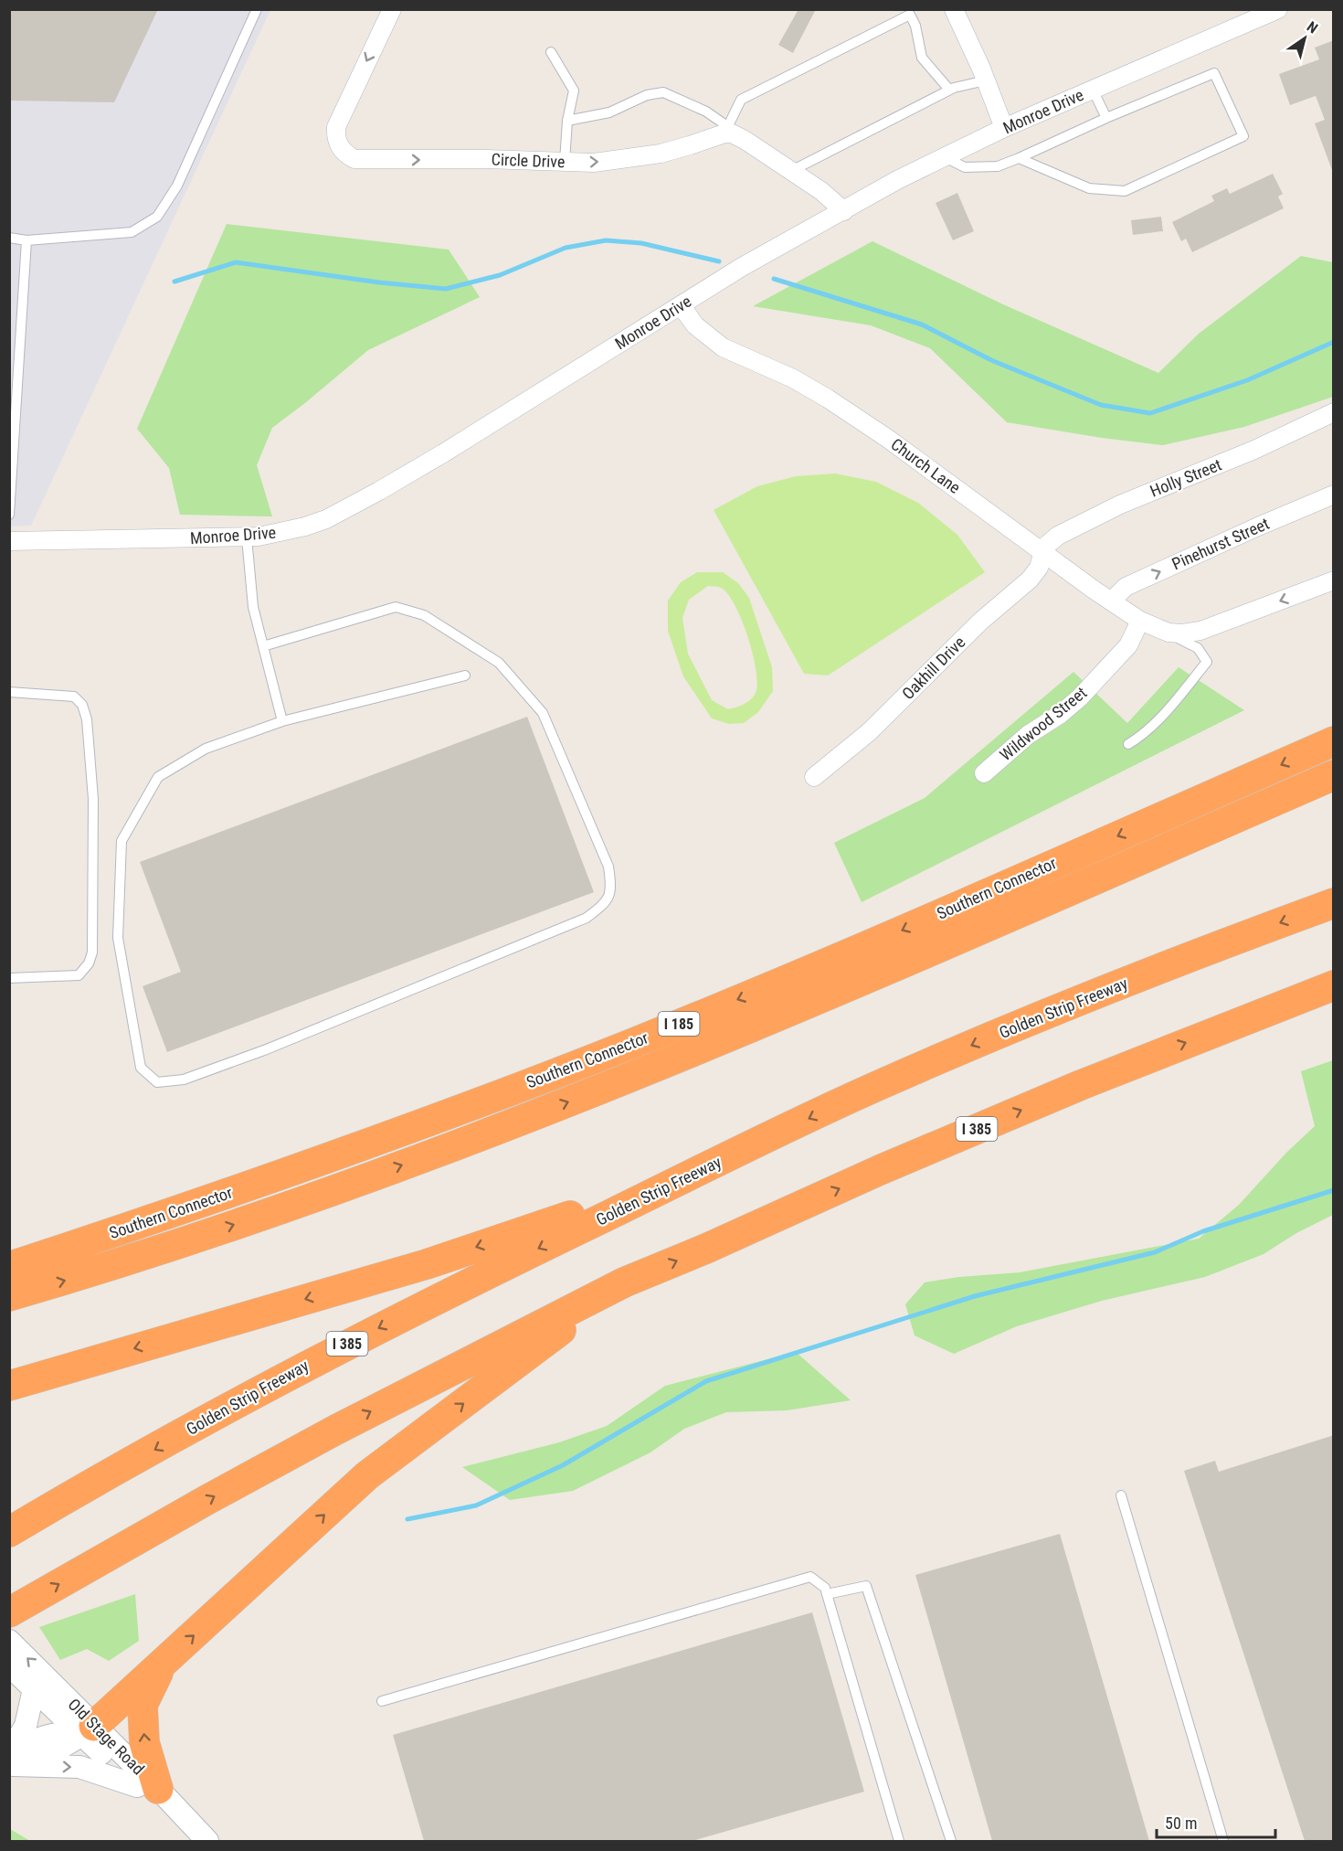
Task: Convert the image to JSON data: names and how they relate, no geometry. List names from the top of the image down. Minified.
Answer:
{"streets":{"highway":["Southern Connector","Golden Strip Freeway","I 185","I 385"],"street":["Monroe Drive","Circle Drive","Church Lane","Holly Street","Pinehurst Street","Oakhill Drive","Wildwood Street","Old Stage Road"]},"crossings":[["Monroe Drive","Church Lane"],["Church Lane","Holly Street"],["Church Lane","Pinehurst Street"],["Church Lane","Oakhill Drive"],["Church Lane","Wildwood Street"],["Holly Street","Oakhill Drive"]],"scale_bar":"50 m","north":"top right"}
